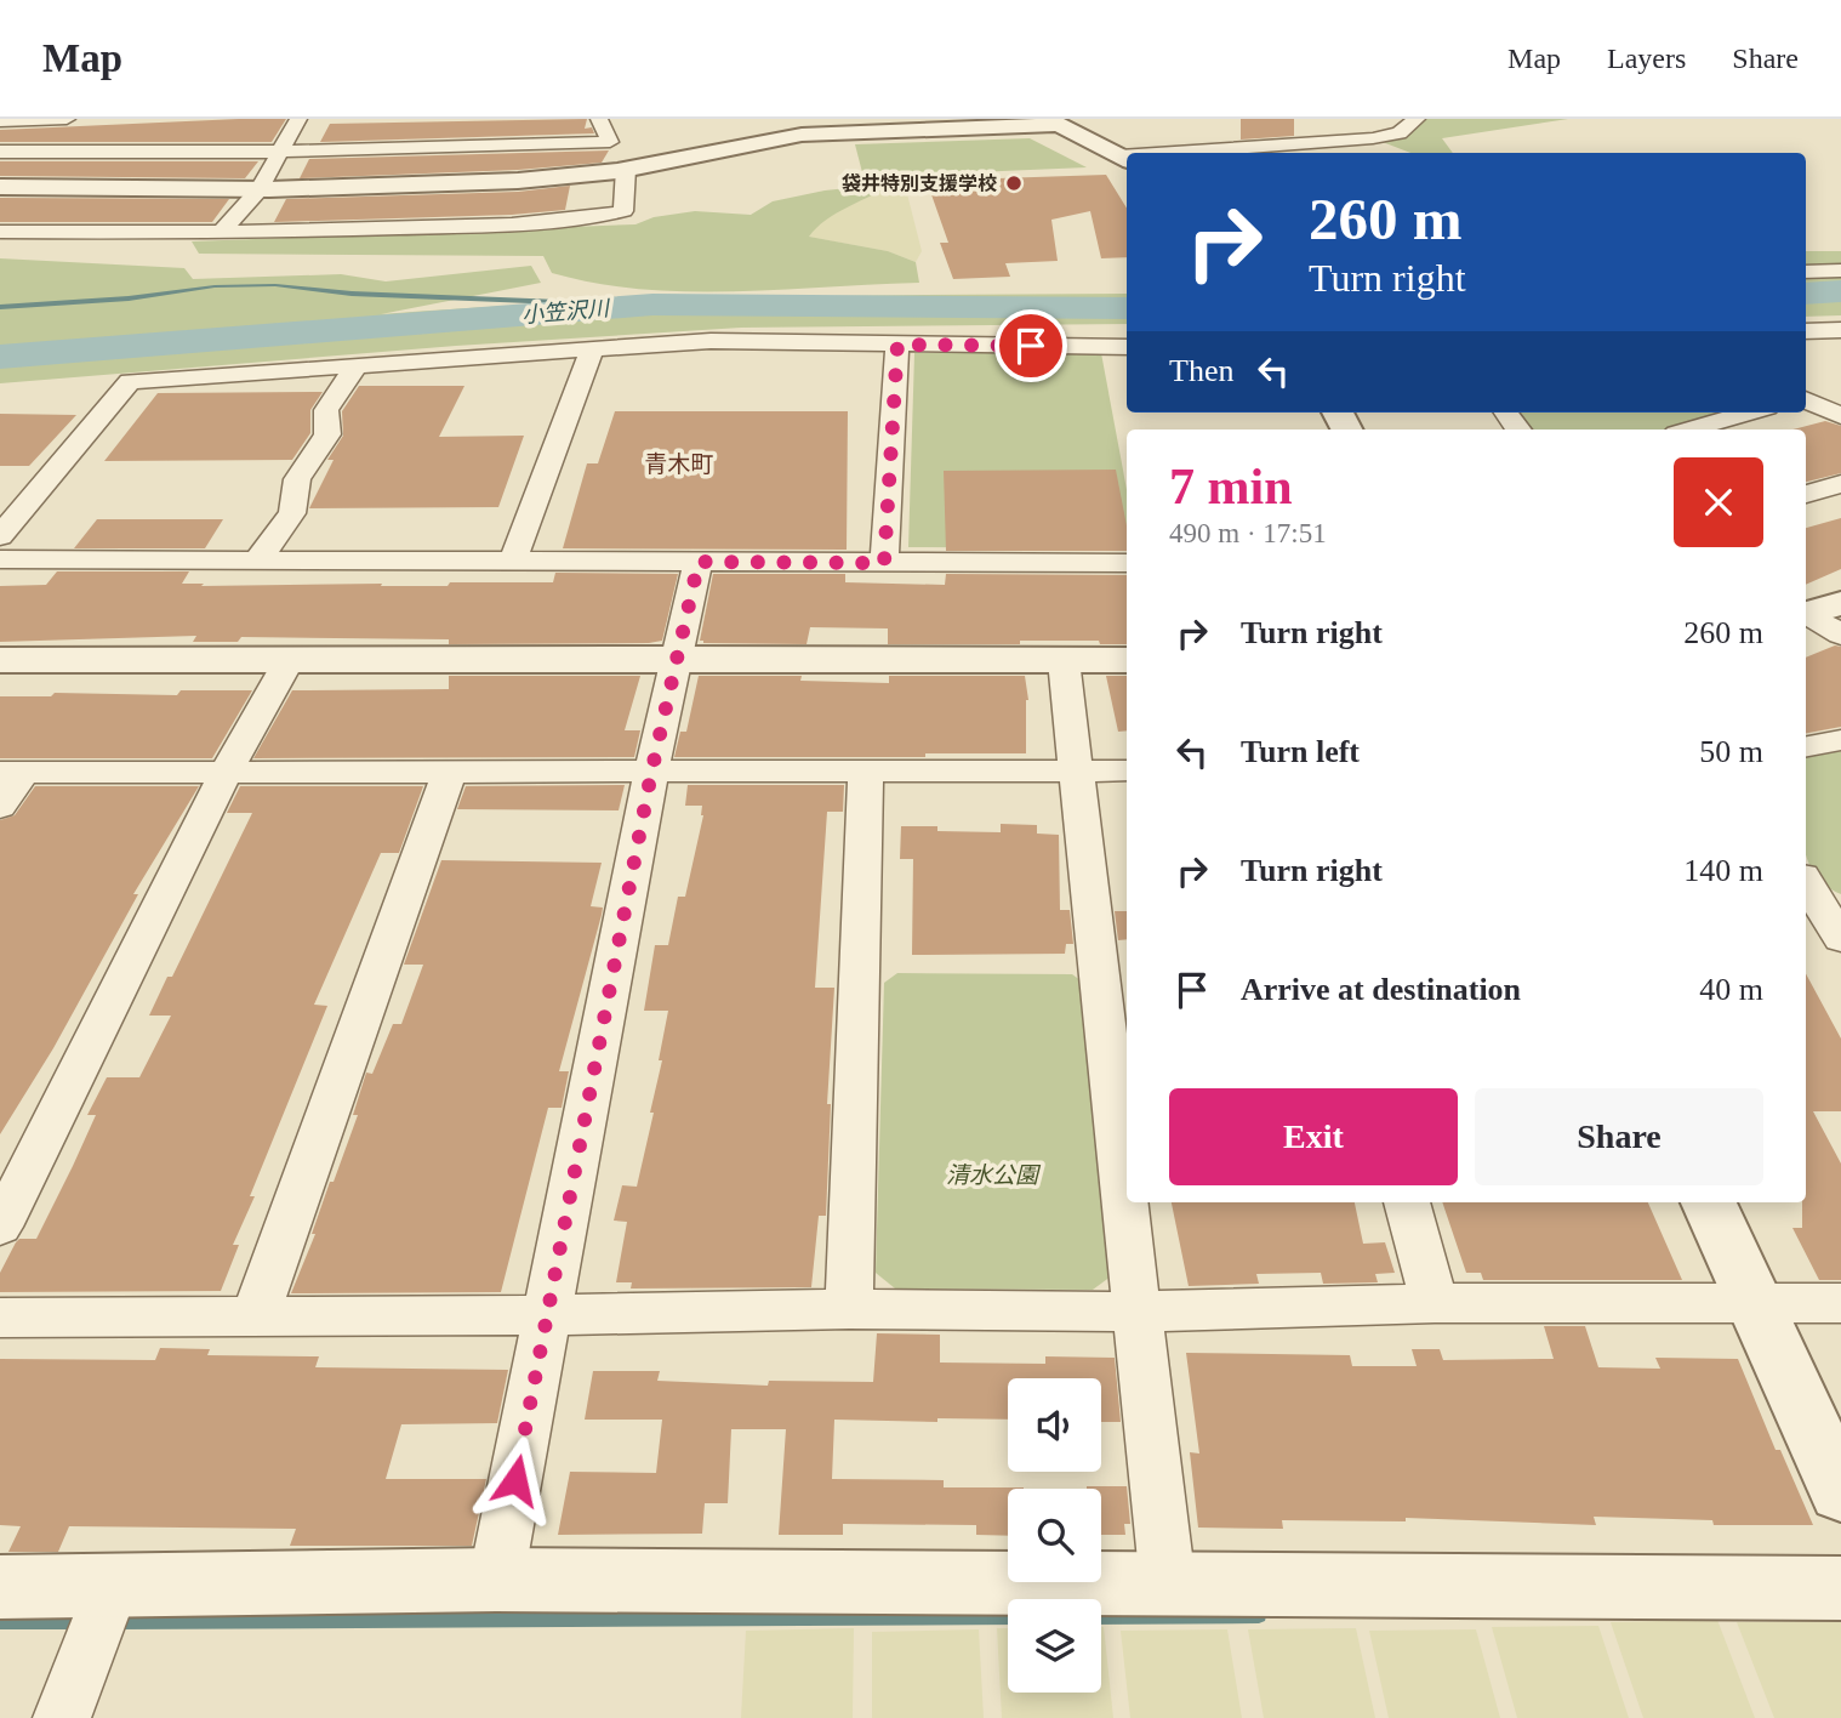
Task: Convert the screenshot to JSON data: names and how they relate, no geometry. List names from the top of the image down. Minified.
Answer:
{"districts":["青木町"],"water":["小笠沢川"],"parks":["清水公園"],"places":["袋井特別支援学校"],"page":{"header":"Map","nav":["Map","Layers","Share"],"turn":["260 m","Turn right"],"then":"Then","heading":["7 min","490 m · 17:51"],"list":[{"name":"Turn right","value":"260 m"},{"name":"Turn left","value":"50 m"},{"name":"Turn right","value":"140 m"},{"name":"Arrive at destination","value":"40 m"}],"buttons":["Exit","Share"]}}
